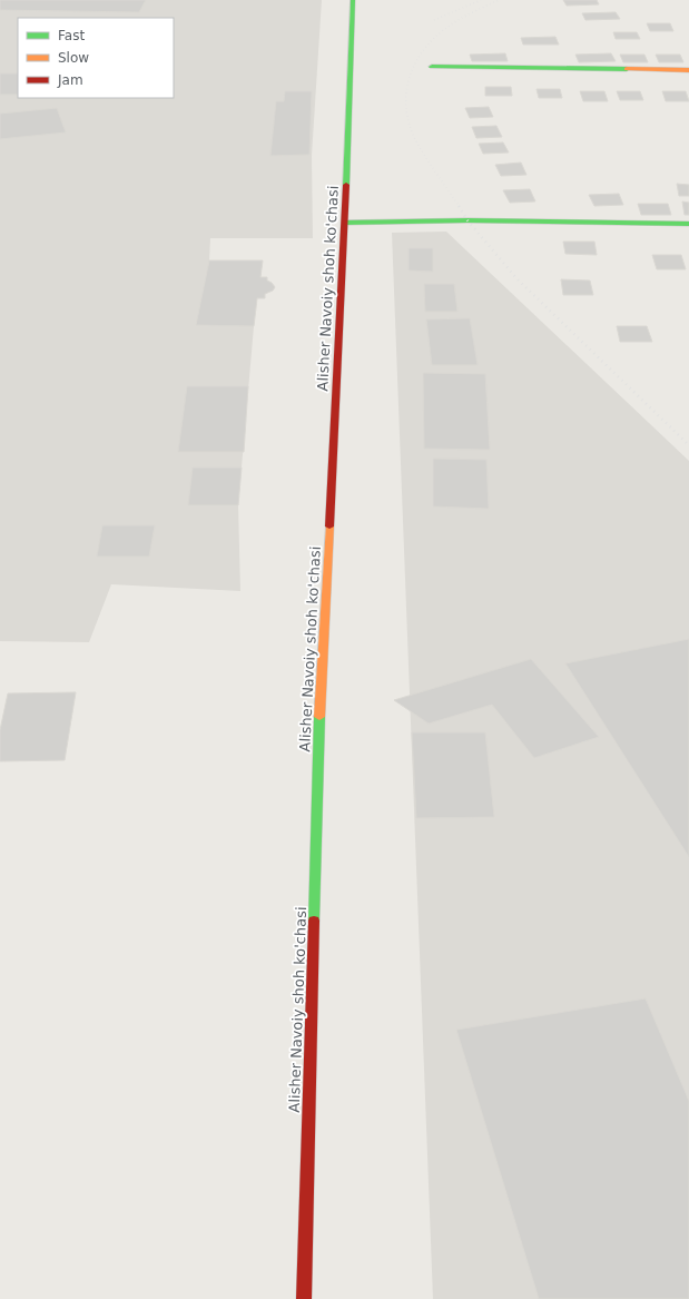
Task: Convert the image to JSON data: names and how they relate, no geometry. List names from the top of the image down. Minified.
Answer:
{"streets":{"street":["Alisher Navoiy shoh ko'chasi"]},"legend":["Fast","Slow","Jam"]}
